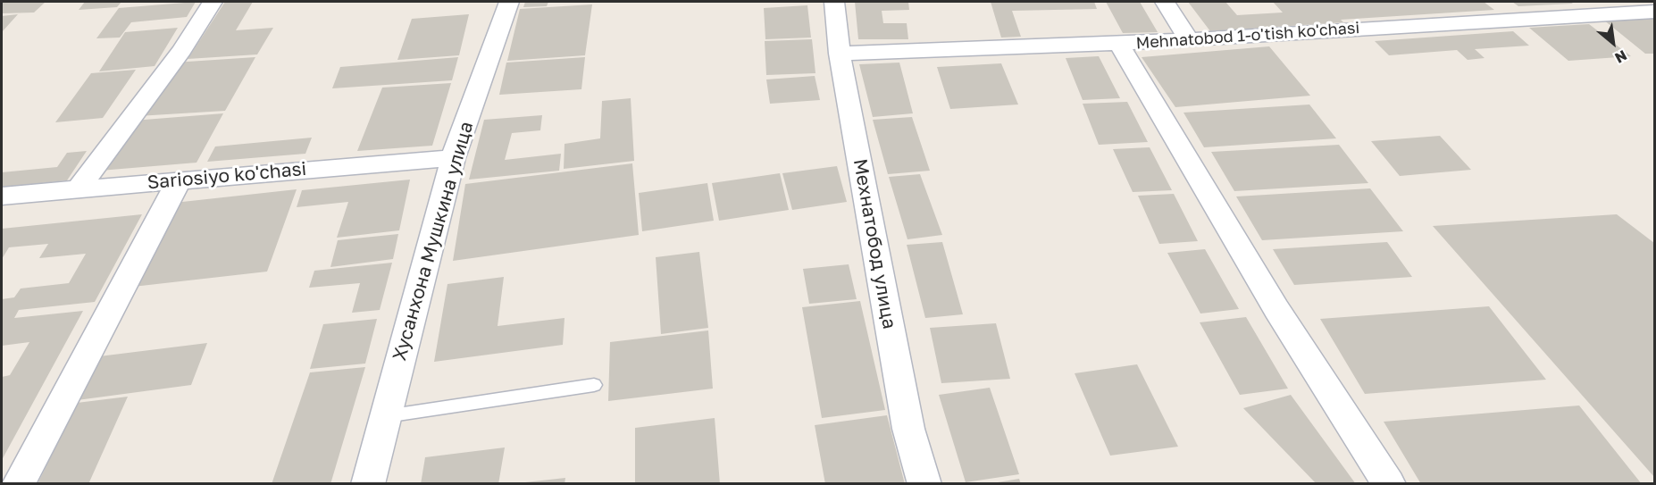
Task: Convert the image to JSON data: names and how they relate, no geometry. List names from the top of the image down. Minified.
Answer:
{"streets":{"street":["Mehnatobod 1-o'tish ko'chasi","Sariosiyo ko'chasi","Хусанхона Мушкина улица","Мехнатобод улица"]},"crossings":[["Mehnatobod 1-o'tish ko'chasi","Мехнатобод улица"],["Sariosiyo ko'chasi","Хусанхона Мушкина улица"]],"north":"bottom right"}
